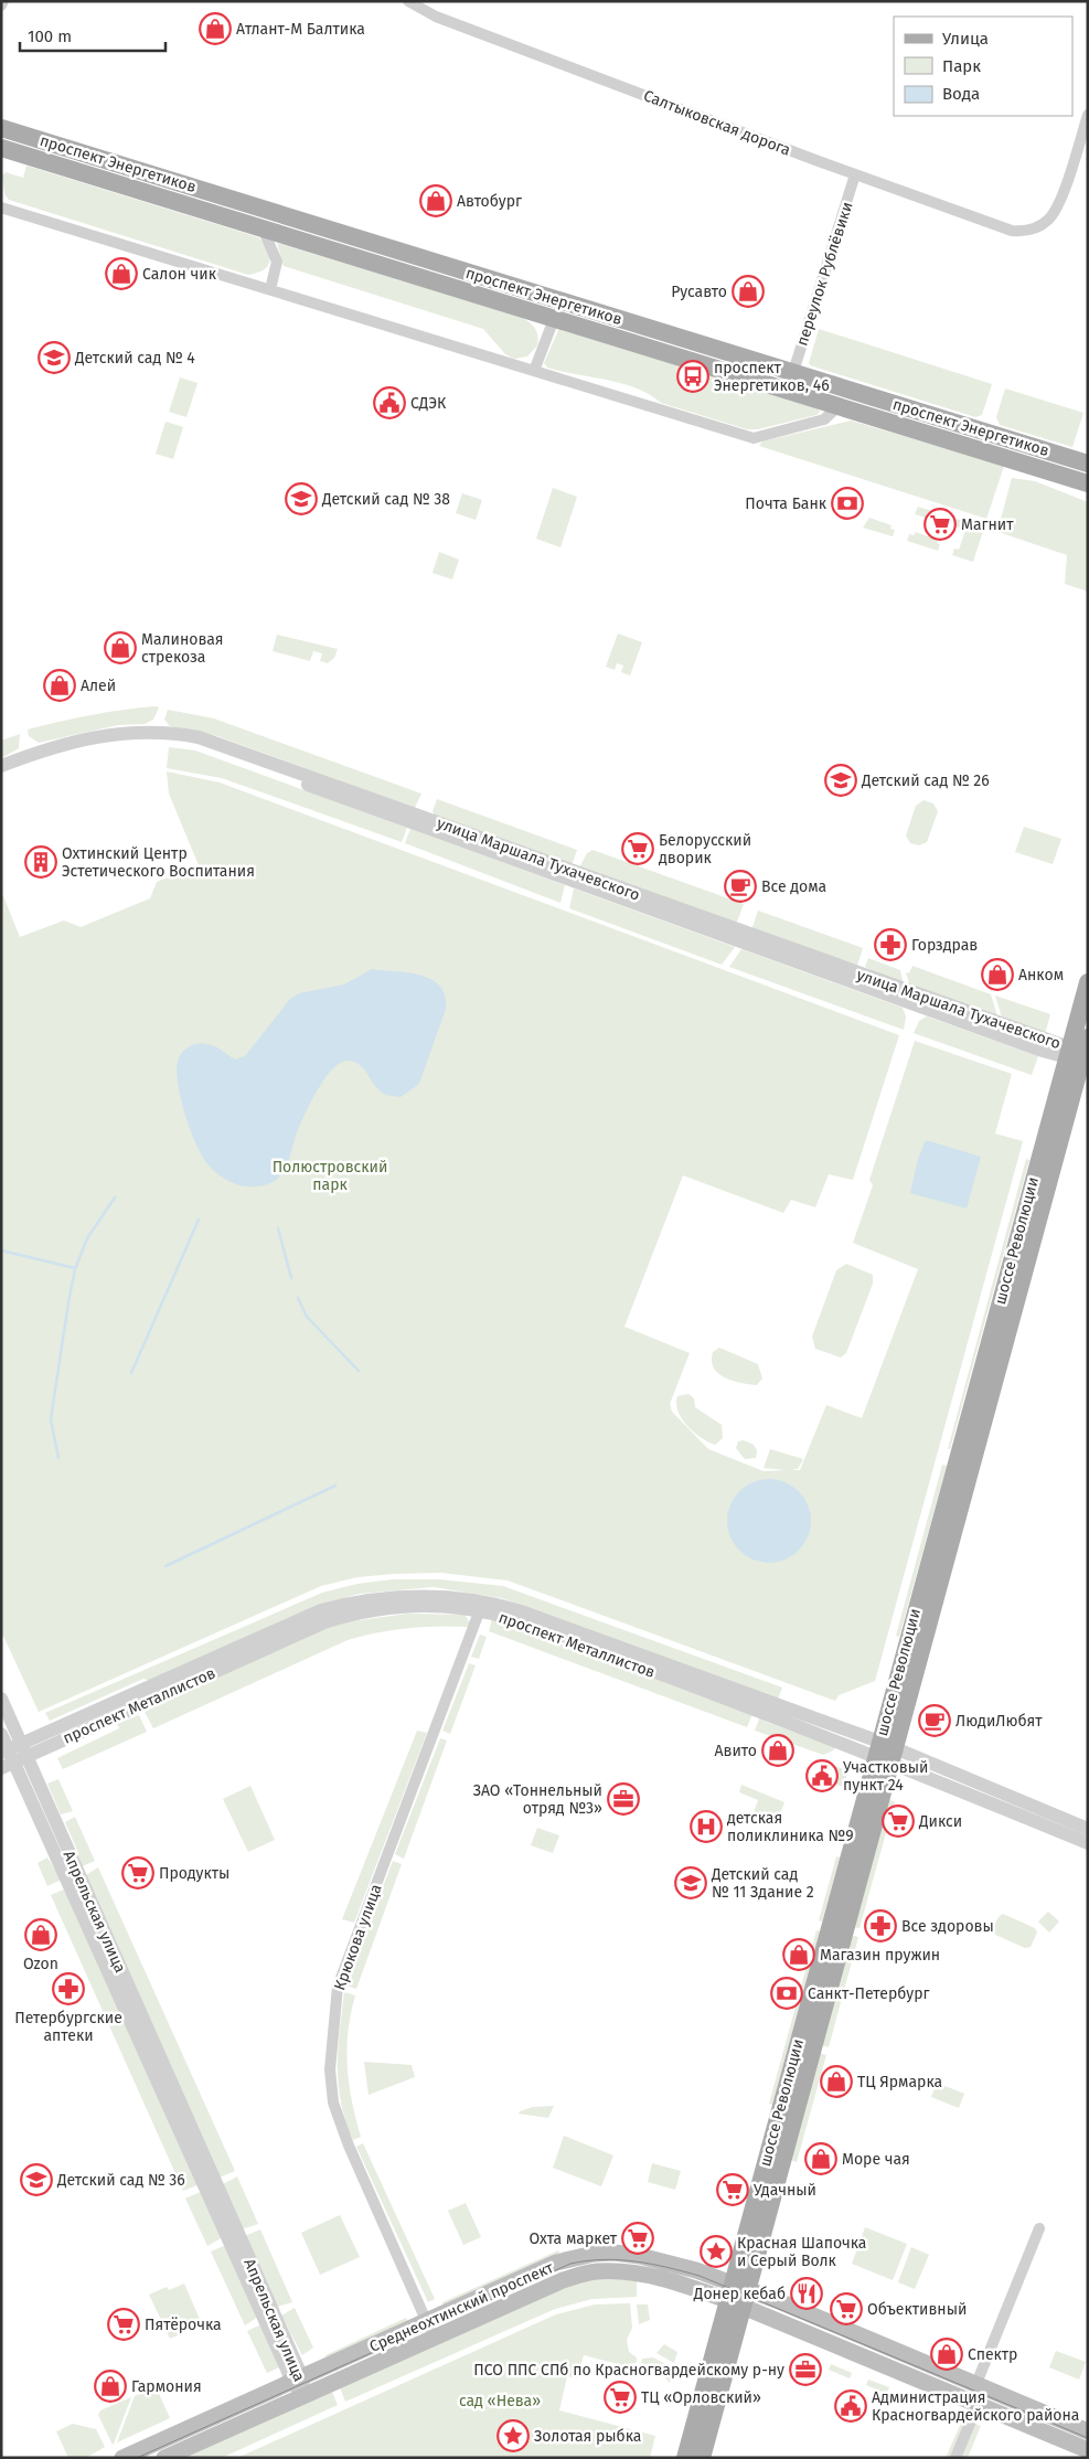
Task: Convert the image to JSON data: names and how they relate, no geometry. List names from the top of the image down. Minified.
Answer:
{"streets":{"main road":["проспект Энергетиков","шоссе Революции","Среднеохтинский проспект"],"street":["Салтыковская дорога","переулок Рублёвики","улица Маршала Тухачевского","проспект Металлистов","Апрельская улица","Крюкова улица"]},"crossings":[["Салтыковская дорога","переулок Рублёвики"],["проспект Энергетиков","переулок Рублёвики"],["улица Маршала Тухачевского","шоссе Революции"],["шоссе Революции","проспект Металлистов"],["шоссе Революции","Среднеохтинский проспект"],["проспект Металлистов","Апрельская улица"],["проспект Металлистов","Крюкова улица"],["Апрельская улица","Среднеохтинский проспект"],["Крюкова улица","Среднеохтинский проспект"]],"parks":["Полюстровский парк","сад «Нева»"],"places":{"shop":["Атлант-М Балтика","Автобург","Салон чик","Русавто","Малиновая стрекоза","Алей","Анком","Авито","Ozon","Магазин пружин","ТЦ Ярмарка","Море чая","Спектр","Гармония"],"school or university":["Детский сад № 4","Детский сад № 38","Детский сад № 26","Детский сад № 11 Здание 2","Детский сад № 36"],"bus stop":["проспект Энергетиков, 46"],"public building":["СДЭК","Участковый пункт 24","Администрация Красногвардейского района"],"bank":["Почта Банк","Санкт-Петербург"],"supermarket":["Магнит","Белорусский дворик","Дикси","Продукты","Удачный","Охта маркет","Объективный","Пятёрочка","ТЦ «Орловский»"],"building":["Охтинский Центр Эстетического Воспитания"],"cafe":["Все дома","ЛюдиЛюбят"],"pharmacy":["Горздрав","Все здоровы","Петербургские аптеки"],"office":["ЗАО «Тоннельный отряд №3»","ПСО ППС СПб по Красногвардейскому р-ну"],"hospital":["детская поликлиника №9"],"place":["Красная Шапочка и Серый Волк","Золотая рыбка"],"restaurant":["Донер кебаб"]},"legend":["Улица","Парк","Вода"],"scale_bar":"100 m"}
